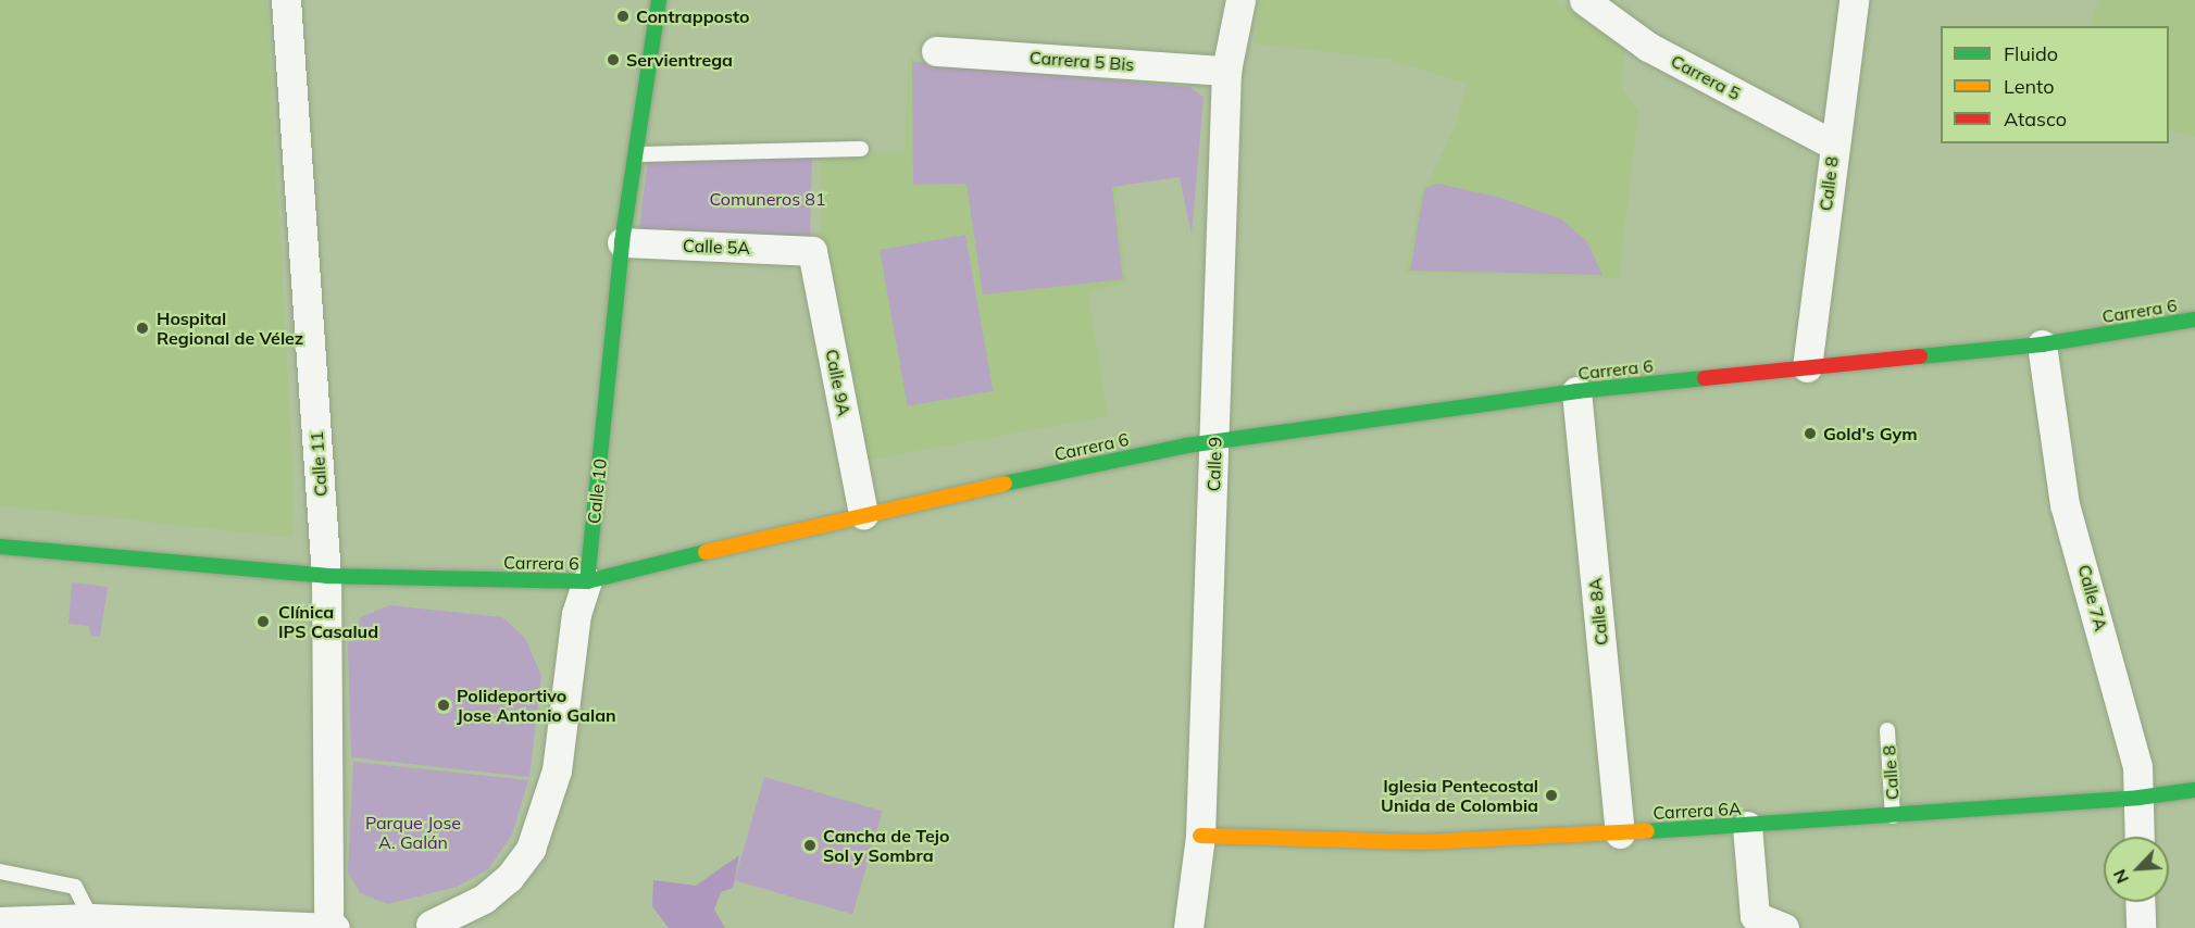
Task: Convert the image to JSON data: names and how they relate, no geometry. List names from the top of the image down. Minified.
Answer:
{"streets":{"main road":["Carrera 6","Calle 10","Carrera 6A"],"street":["Carrera 5 Bis","Carrera 5","Calle 8","Calle 5A","Calle 9A","Calle 11","Calle 9","Calle 7A","Calle 8A"]},"crossings":[["Carrera 5 Bis","Calle 9"],["Carrera 5","Calle 8"],["Calle 8","Carrera 6"],["Calle 8","Carrera 6A"],["Calle 5A","Calle 9A"],["Calle 5A","Calle 10"],["Carrera 6","Calle 9A"],["Carrera 6","Calle 11"],["Carrera 6","Calle 9"],["Carrera 6","Calle 10"],["Carrera 6","Calle 7A"],["Carrera 6","Calle 8A"],["Calle 9","Carrera 6A"],["Calle 7A","Carrera 6A"],["Calle 8A","Carrera 6A"]],"parks":["Comuneros 81","Parque Jose A. Galán"],"places":["Contrapposto","Servientrega","Hospital Regional de Vélez","Gold's Gym","Clínica IPS Casalud","Polideportivo Jose Antonio Galan","Iglesia Pentecostal Unida de Colombia","Cancha de Tejo Sol y Sombra"],"legend":["Fluido","Lento","Atasco"],"north":"bottom left"}
